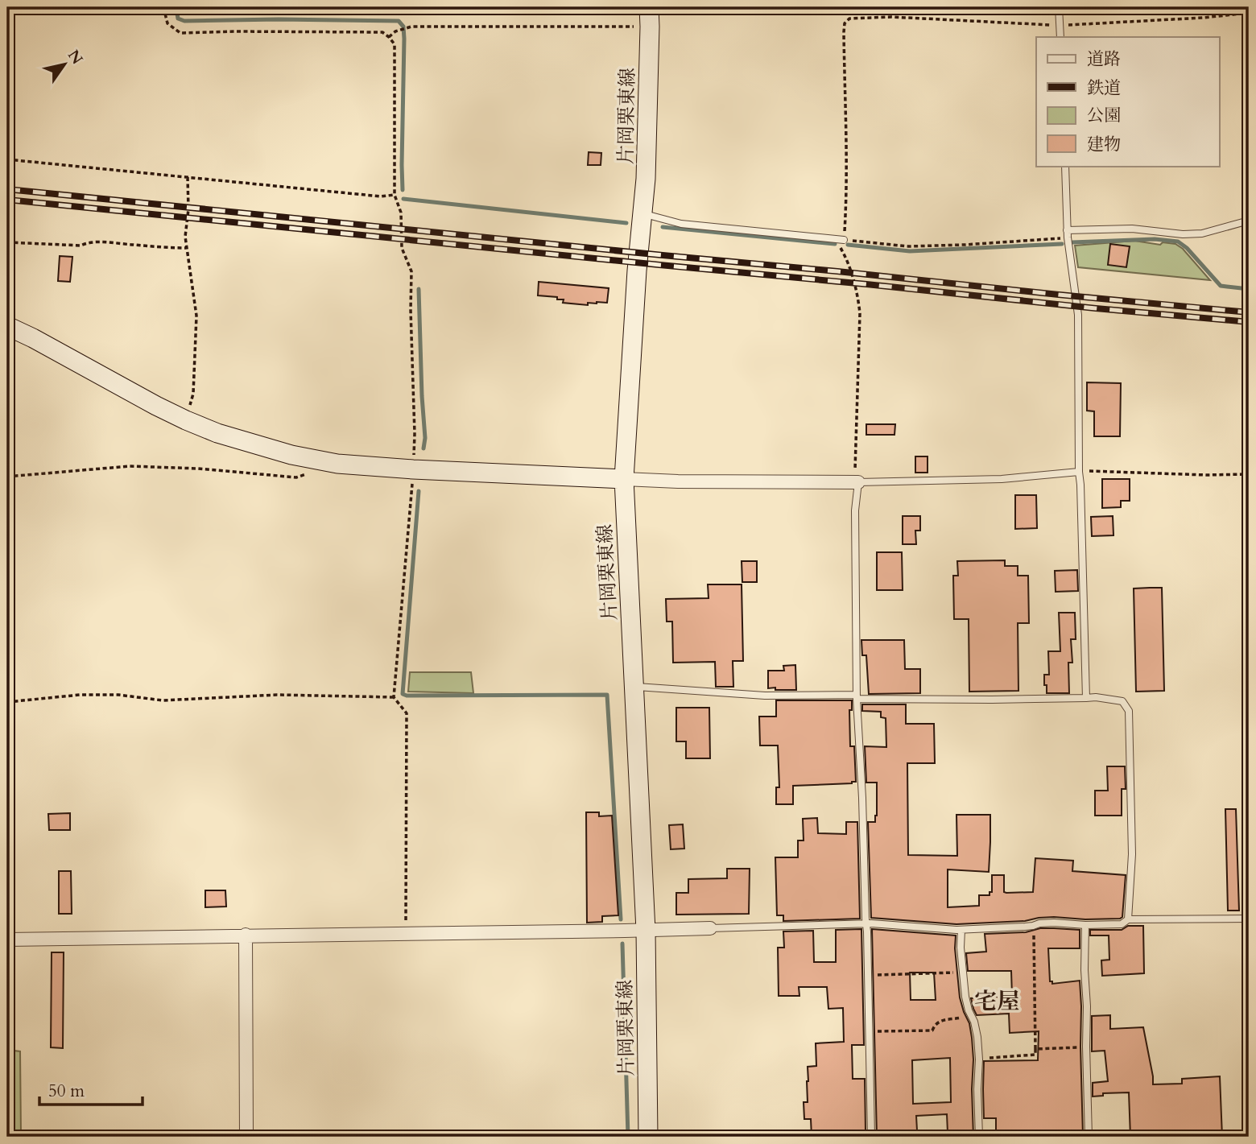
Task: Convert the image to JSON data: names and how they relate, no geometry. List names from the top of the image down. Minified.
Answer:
{"streets":{"main road":["片岡栗東線"]},"districts":["宅屋"],"legend":["道路","鉄道","公園","建物"],"scale_bar":"50 m","north":"top right"}
